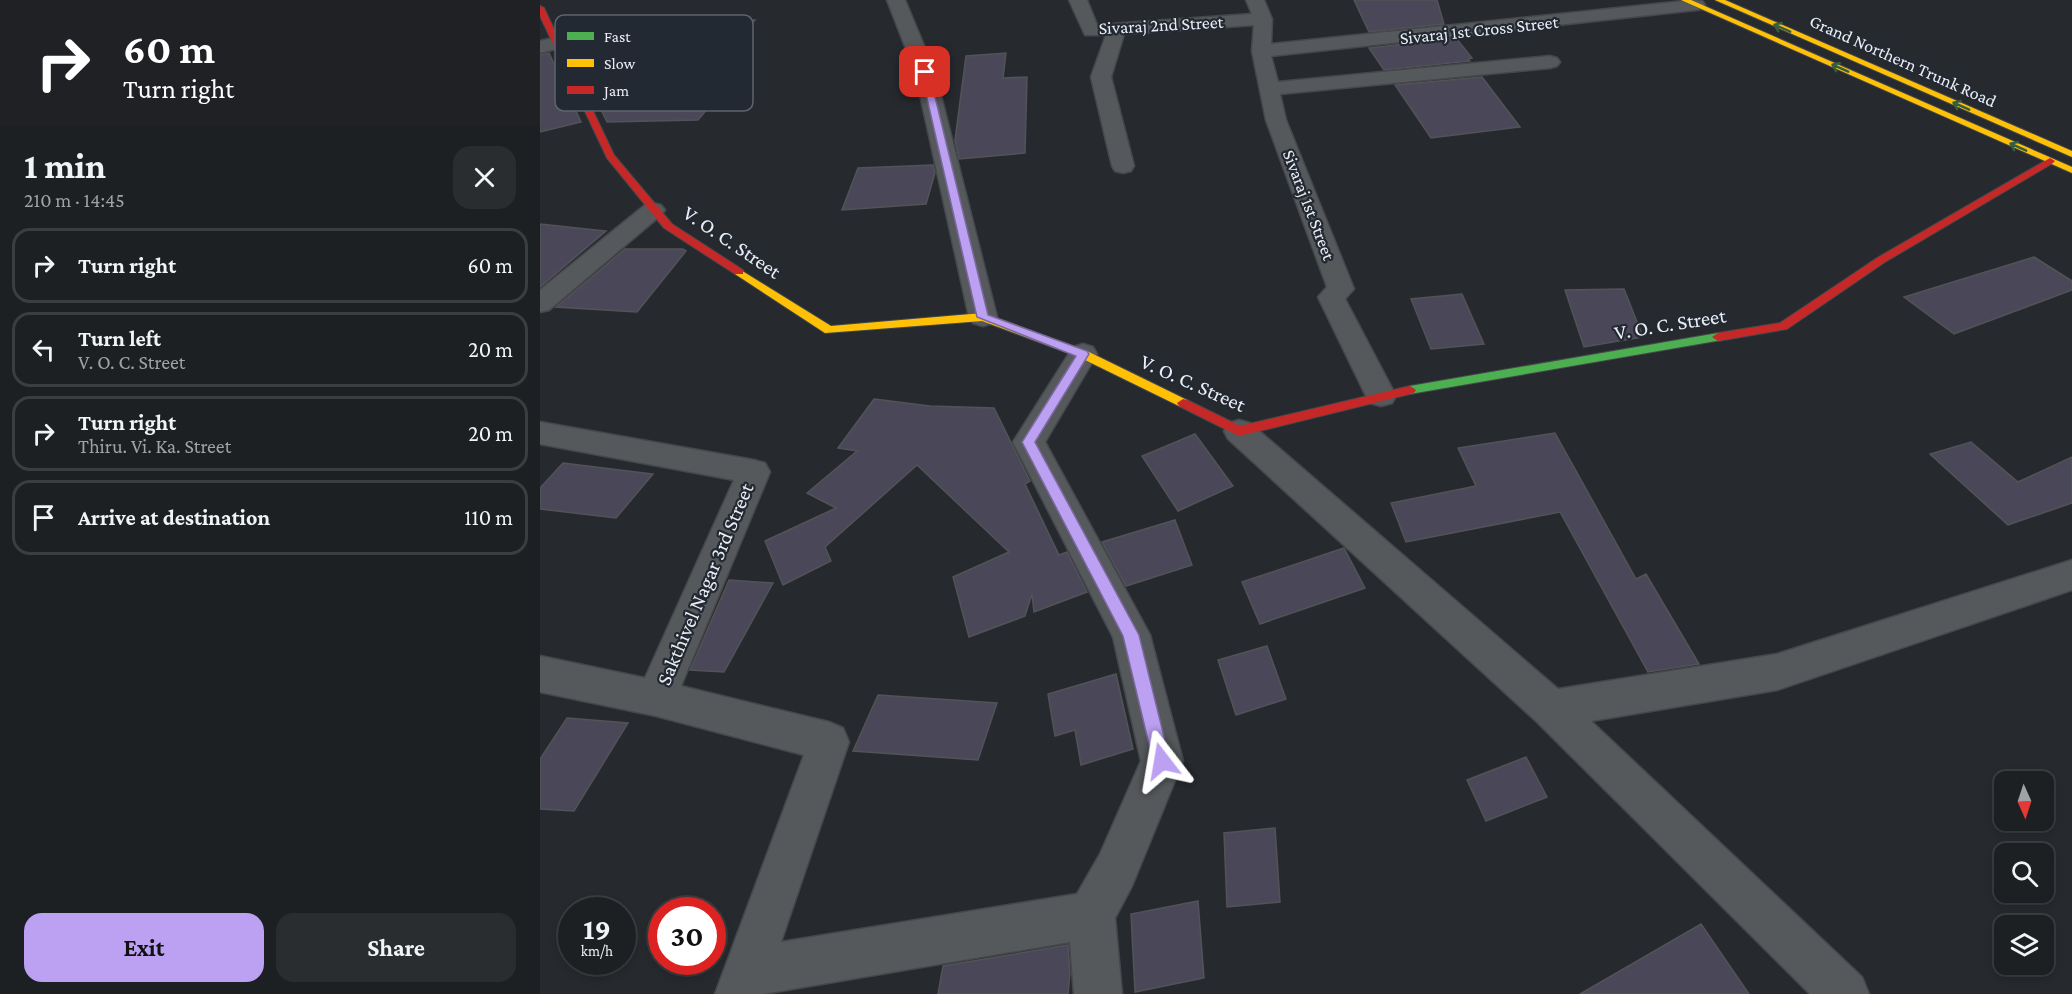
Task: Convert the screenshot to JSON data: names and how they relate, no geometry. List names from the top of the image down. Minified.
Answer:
{"streets":{"main road":["Grand Northern Trunk Road","V. O. C. Street"],"street":["Sivaraj 2nd Street","Sivaraj 1st Cross Street","Sivaraj 1st Street","Sakthivel Nagar 3rd Street"]},"crossings":[["Sivaraj 2nd Street","Sivaraj 1st Street"],["Sivaraj 1st Cross Street","Sivaraj 1st Street"],["Sivaraj 1st Street","V. O. C. Street"]],"legend":["Fast","Slow","Jam"],"north":"bottom","page":{"turn":["60 m","Turn right"],"heading":["1 min","210 m · 14:45"],"list":[{"name":"Turn right","value":"60 m"},{"name":"Turn left","note":"V. O. C. Street","value":"20 m"},{"name":"Turn right","note":"Thiru. Vi. Ka. Street","value":"20 m"},{"name":"Arrive at destination","value":"110 m"}],"speed":"19 km/h","limit":"30","buttons":["Exit","Share"]}}
